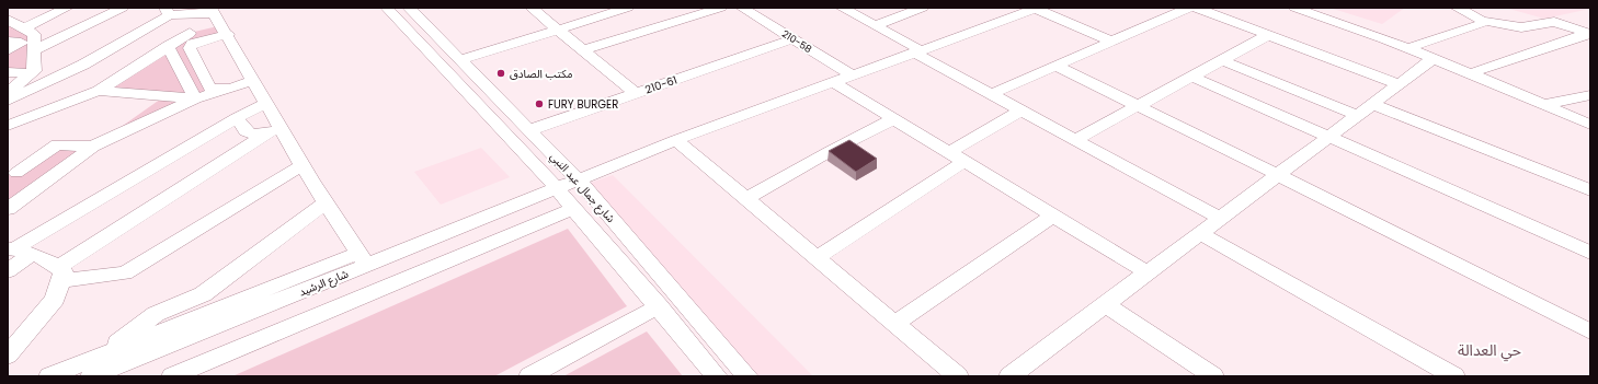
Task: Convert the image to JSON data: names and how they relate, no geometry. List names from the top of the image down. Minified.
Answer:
{"streets":{"street":["210-58","210-61","شارع جمال عبد النبي","شارع الرشيد"]},"crossings":[["210-58","210-61"],["210-58","شارع الرشيد"],["210-61","شارع جمال عبد النبي"],["شارع جمال عبد النبي","شارع الرشيد"]],"districts":["حي العدالة"],"places":["مكتب الصادق","FURY BURGER"]}
